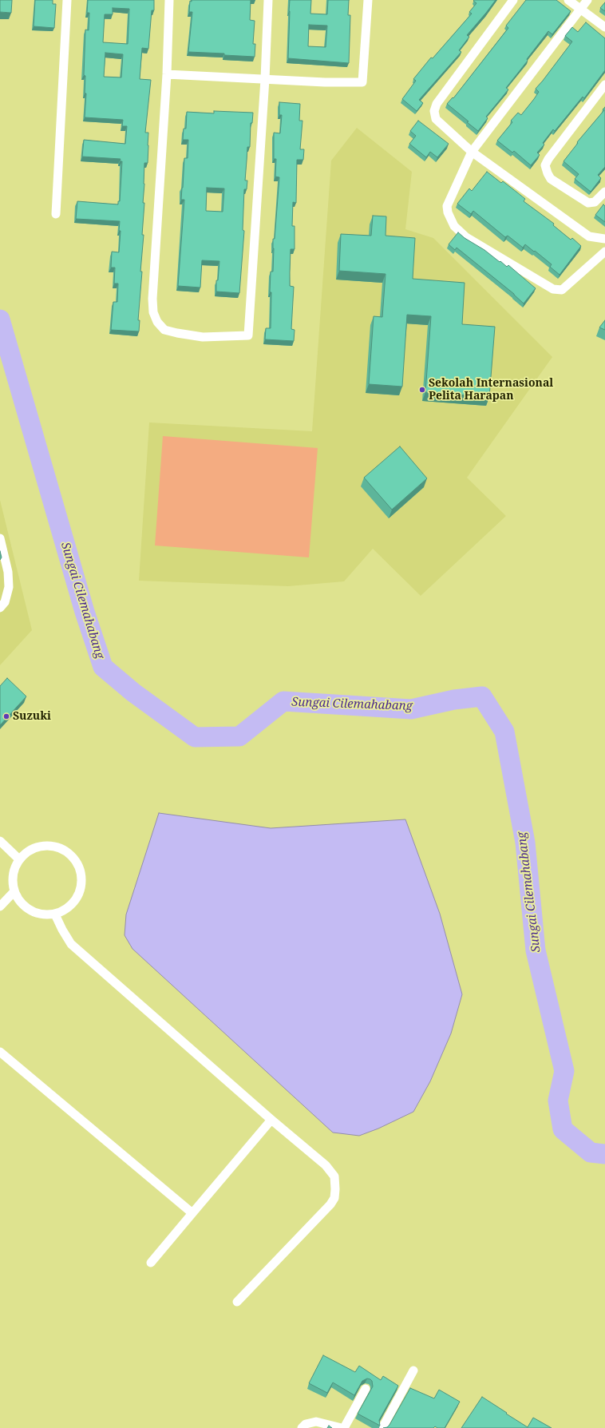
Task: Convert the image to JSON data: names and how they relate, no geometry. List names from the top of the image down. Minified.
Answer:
{"water":["Sungai Cilemahabang"],"places":["Sekolah Internasional Pelita Harapan","Suzuki"]}
